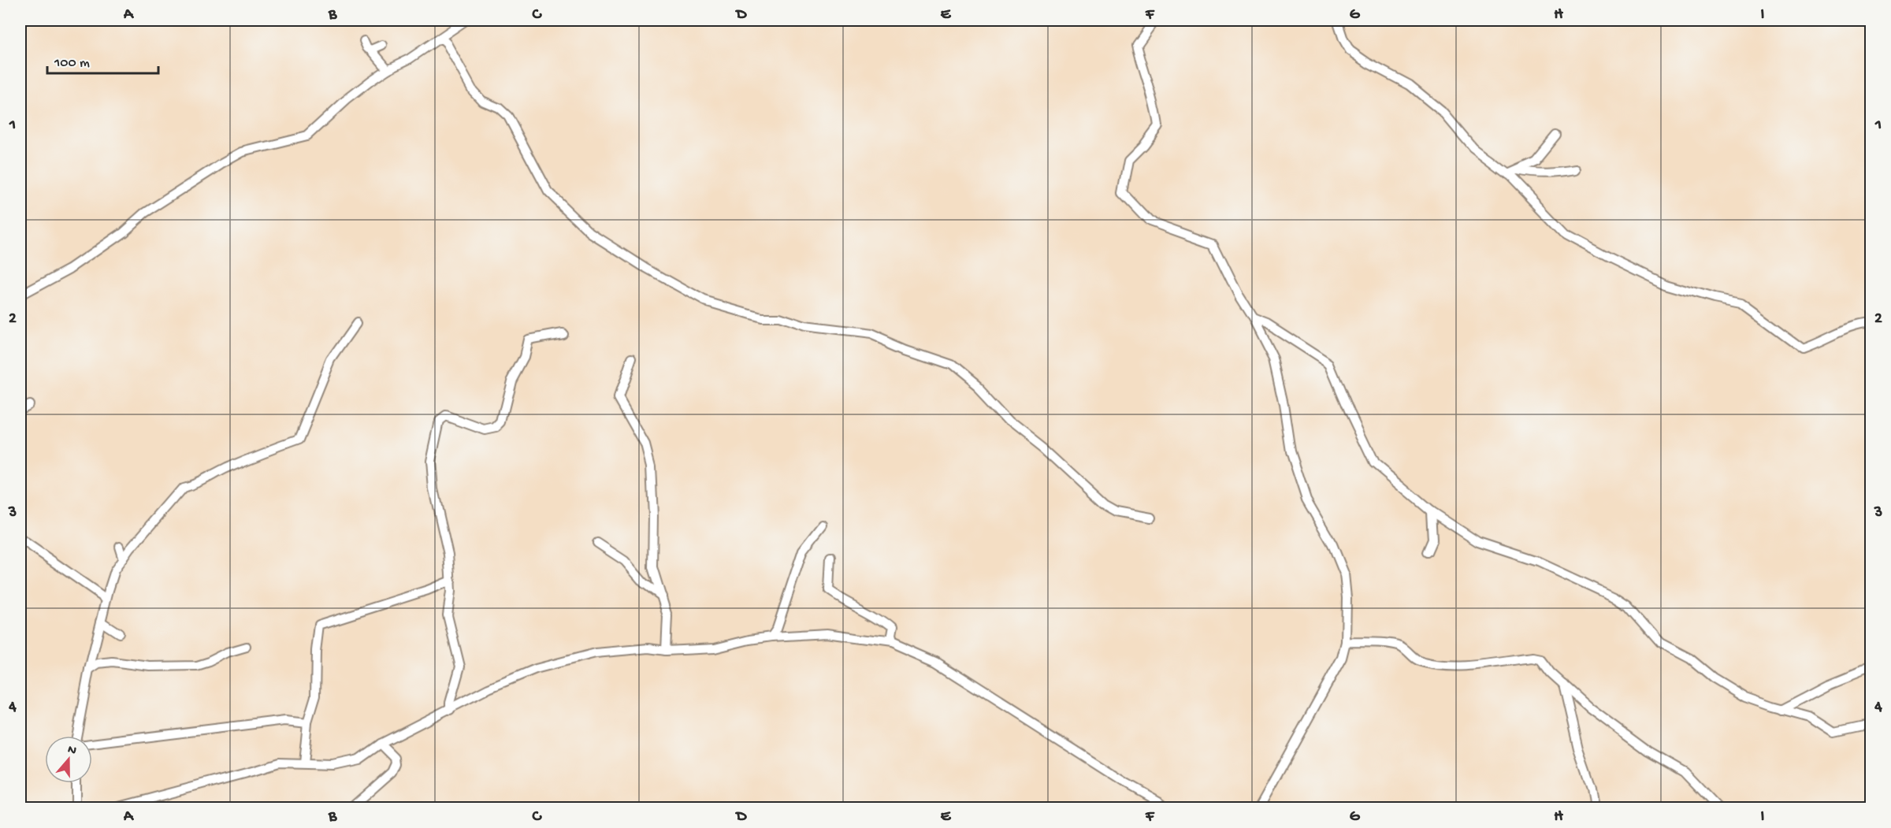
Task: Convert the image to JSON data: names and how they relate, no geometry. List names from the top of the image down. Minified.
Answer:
{"scale_bar":"100 m","north":"top","grid":{"columns":["A","B","C","D","E","F","G","H","I"],"rows":["1","2","3","4"]}}
